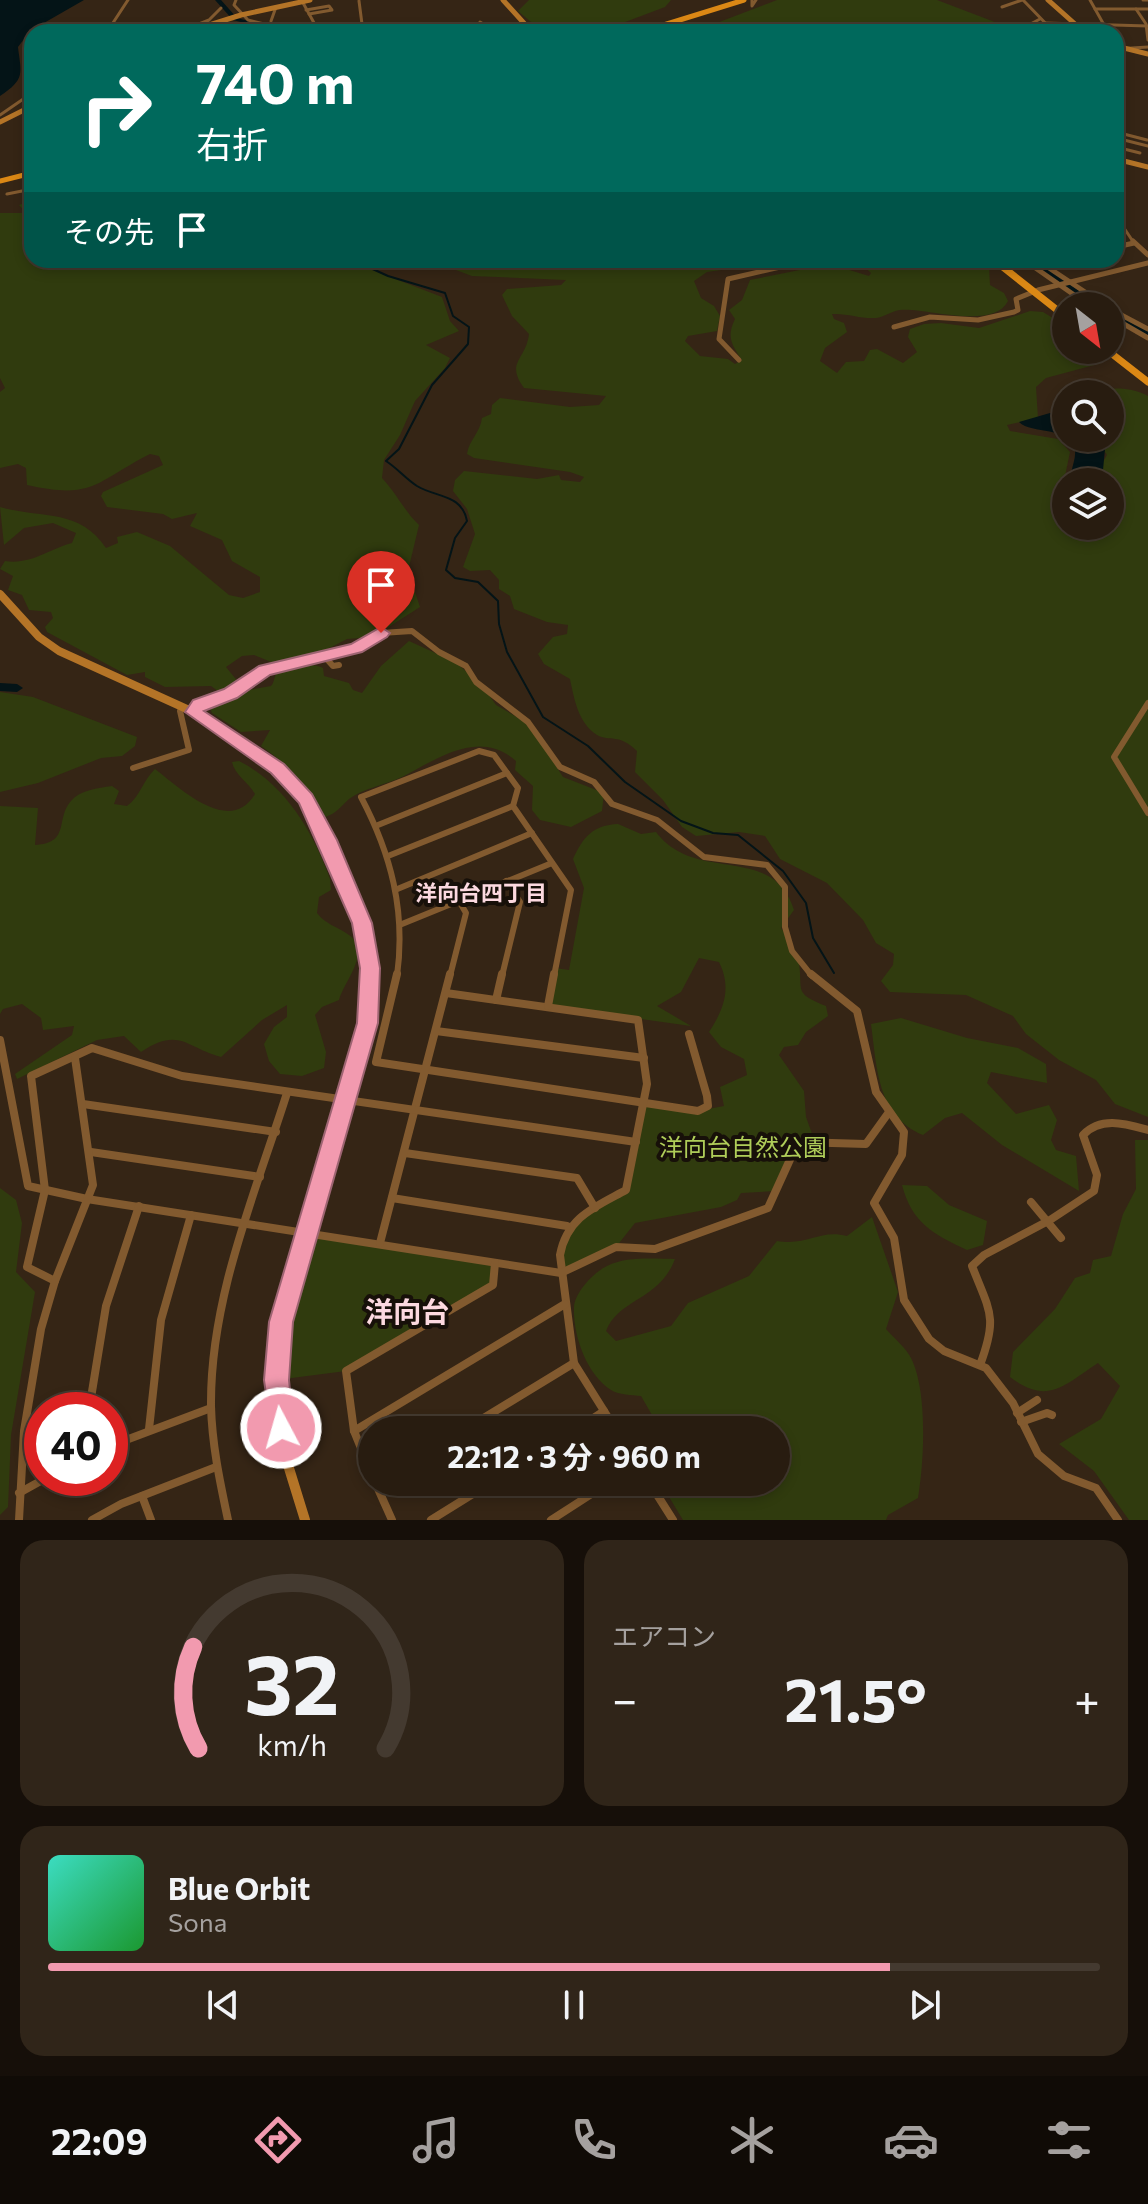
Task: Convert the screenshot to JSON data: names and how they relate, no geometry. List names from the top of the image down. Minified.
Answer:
{"districts":["洋向台四丁目","洋向台"],"parks":["洋向台自然公園"],"north":"bottom right","page":{"turn":["740 m","右折"],"then":"その先","limit":"40","trip":"22:12 · 3 分 · 960 m","tile":"エアコン","heat":["−","21.5°","+"],"song":["Blue Orbit","Sona"],"tabs":"22:09","gauge":["32","km/h"]}}
